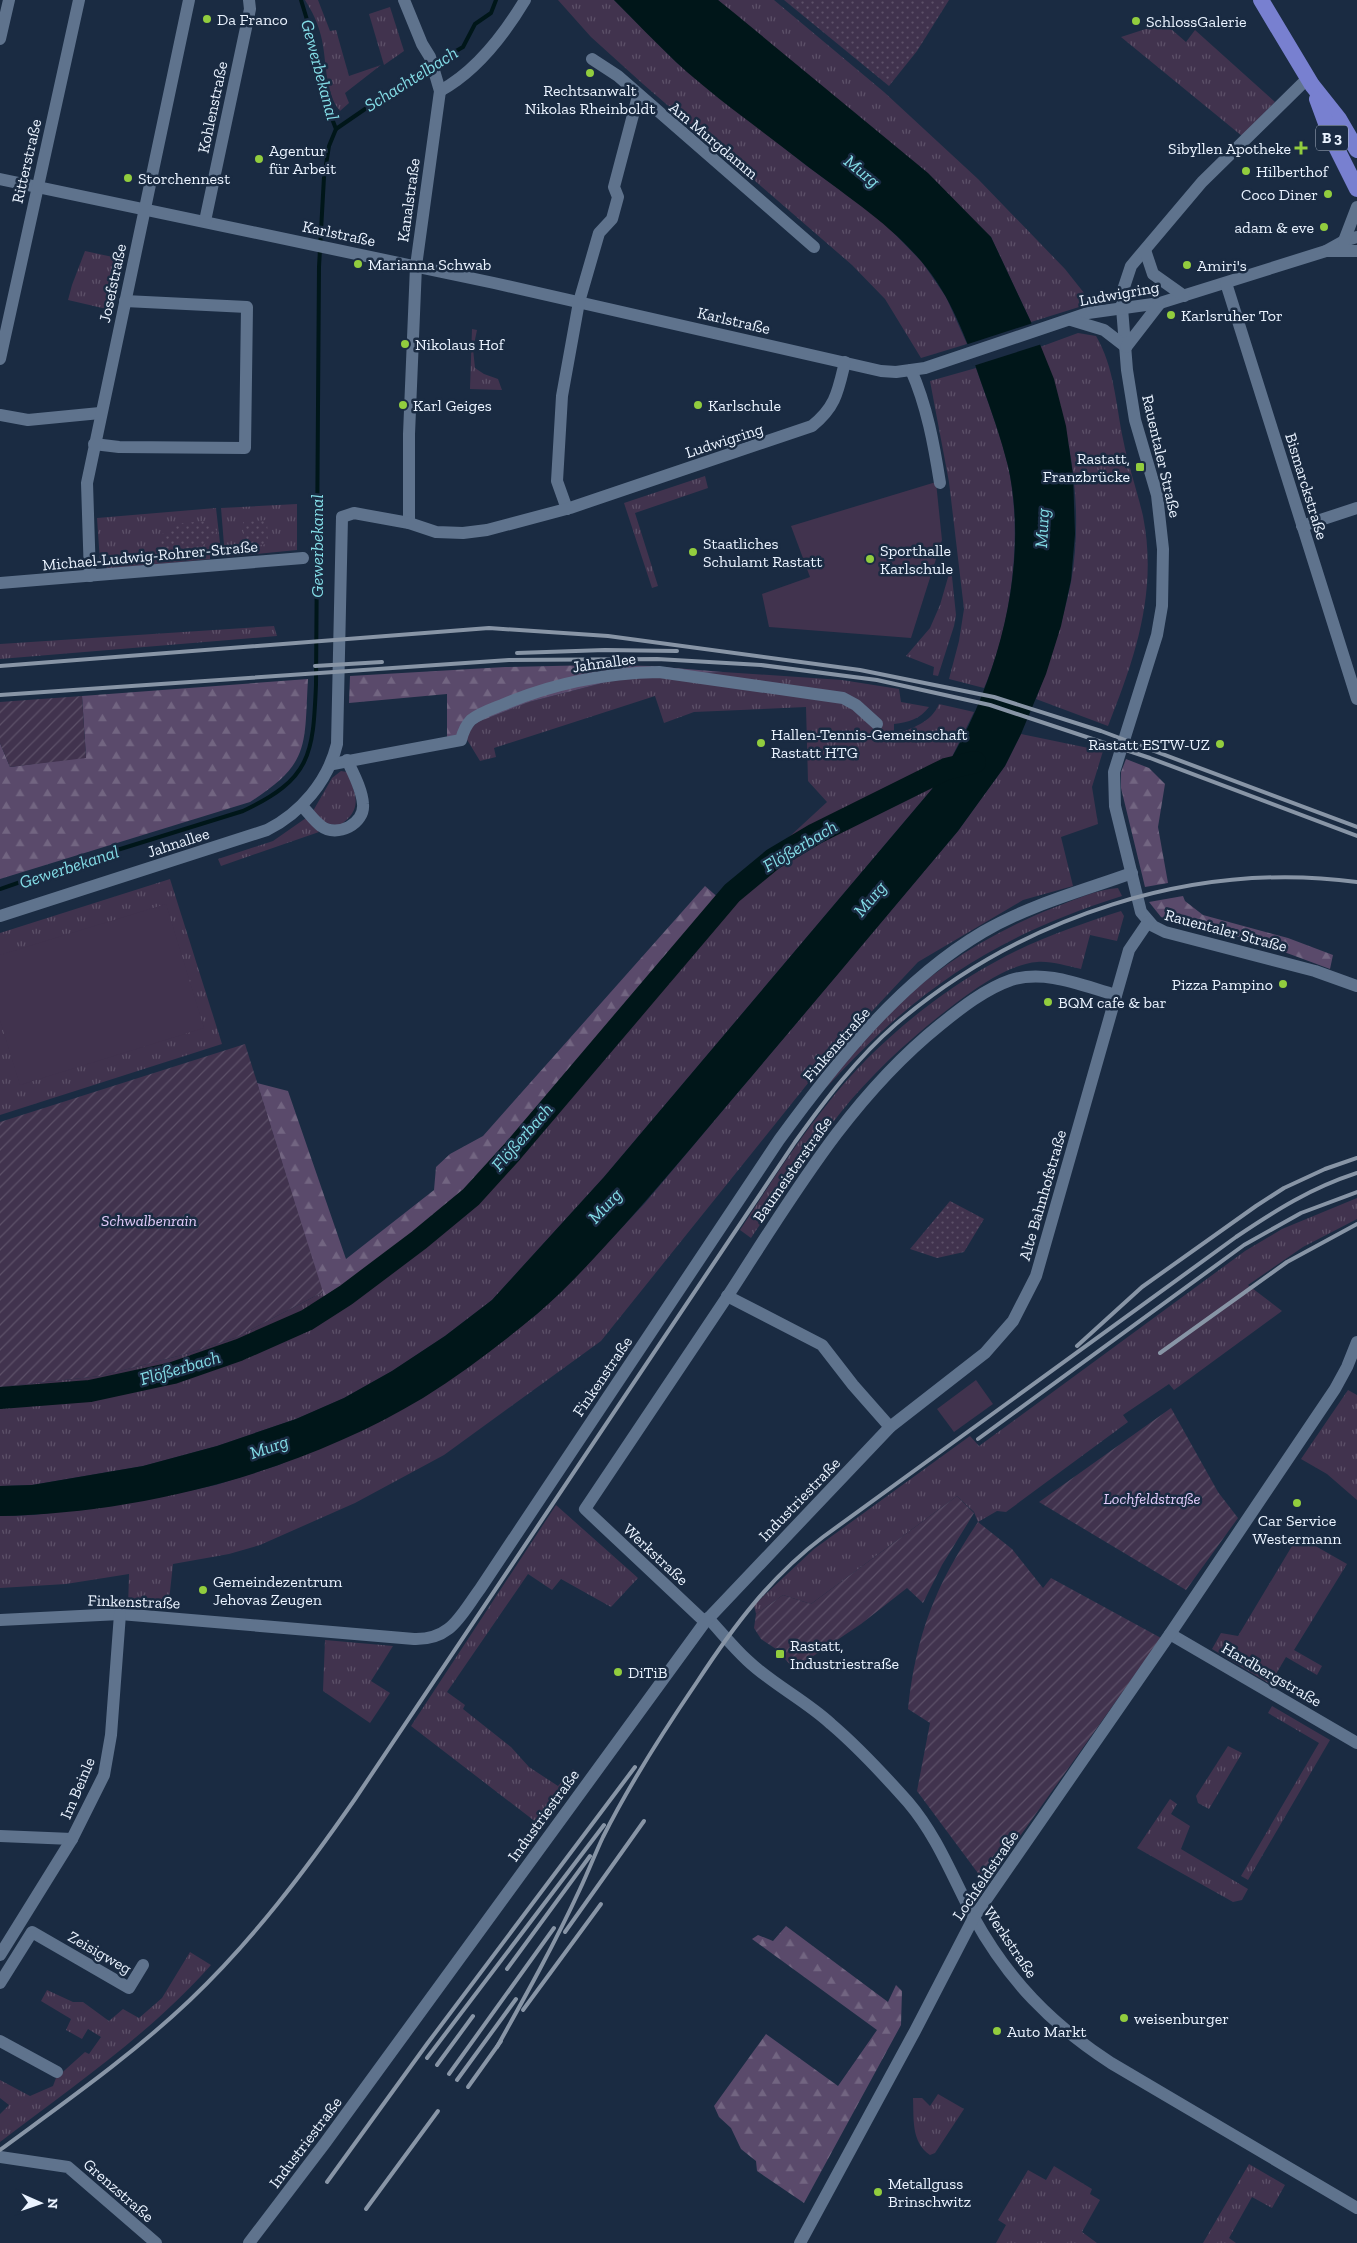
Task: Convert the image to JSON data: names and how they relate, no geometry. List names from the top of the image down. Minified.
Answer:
{"streets":{"main road":["B 3"],"street":["Kohlenstraße","Am Murgdamm","Ritterstraße","Kanalstraße","Karlstraße","Josefstraße","Ludwigring","Rauentaler Straße","Bismarckstraße","Michael-Ludwig-Rohrer-Straße","Jahnallee","Finkenstraße","Baumeisterstraße","Alte Bahnhofstraße","Industriestraße","Werkstraße","Hardbergstraße","Im Beinle","Lochfeldstraße","Zeisigweg","Grenzstraße"]},"crossings":[["Kohlenstraße","Karlstraße"],["B 3","Rauentaler Straße"],["Ritterstraße","Karlstraße"],["Kanalstraße","Karlstraße"],["Kanalstraße","Ludwigring"],["Karlstraße","Josefstraße"],["Karlstraße","Ludwigring"],["Josefstraße","Michael-Ludwig-Rohrer-Straße"],["Ludwigring","Rauentaler Straße"],["Ludwigring","Bismarckstraße"],["Ludwigring","Jahnallee"],["Rauentaler Straße","Finkenstraße"],["Rauentaler Straße","Alte Bahnhofstraße"],["Finkenstraße","Im Beinle"],["Baumeisterstraße","Alte Bahnhofstraße"],["Baumeisterstraße","Werkstraße"],["Alte Bahnhofstraße","Industriestraße"],["Industriestraße","Werkstraße"],["Werkstraße","Lochfeldstraße"],["Hardbergstraße","Lochfeldstraße"]],"water":["Gewerbekanal","Schachtelbach","Murg","Flößerbach"],"parks":["Schwalbenrain","Lochfeldstraße"],"places":{"other":["Da Franco","SchlossGalerie","Rechtsanwalt Nikolas Rheinboldt","Agentur für Arbeit","Hilberthof","Storchennest","Coco Diner","adam & eve","Marianna Schwab","Amiri's","Karlsruher Tor","Nikolaus Hof","Karl Geiges","Karlschule","Staatliches Schulamt Rastatt","Sporthalle Karlschule","Hallen-Tennis-Gemeinschaft Rastatt HTG","Rastatt ESTW-UZ","Pizza Pampino","BQM cafe & bar","Car Service Westermann","Gemeindezentrum Jehovas Zeugen","DiTiB","weisenburger","Auto Markt","Metallguss Brinschwitz"],"health":["Sibyllen Apotheke"],"transit":["Rastatt, Franzbrücke","Rastatt, Industriestraße"]},"north":"right"}
